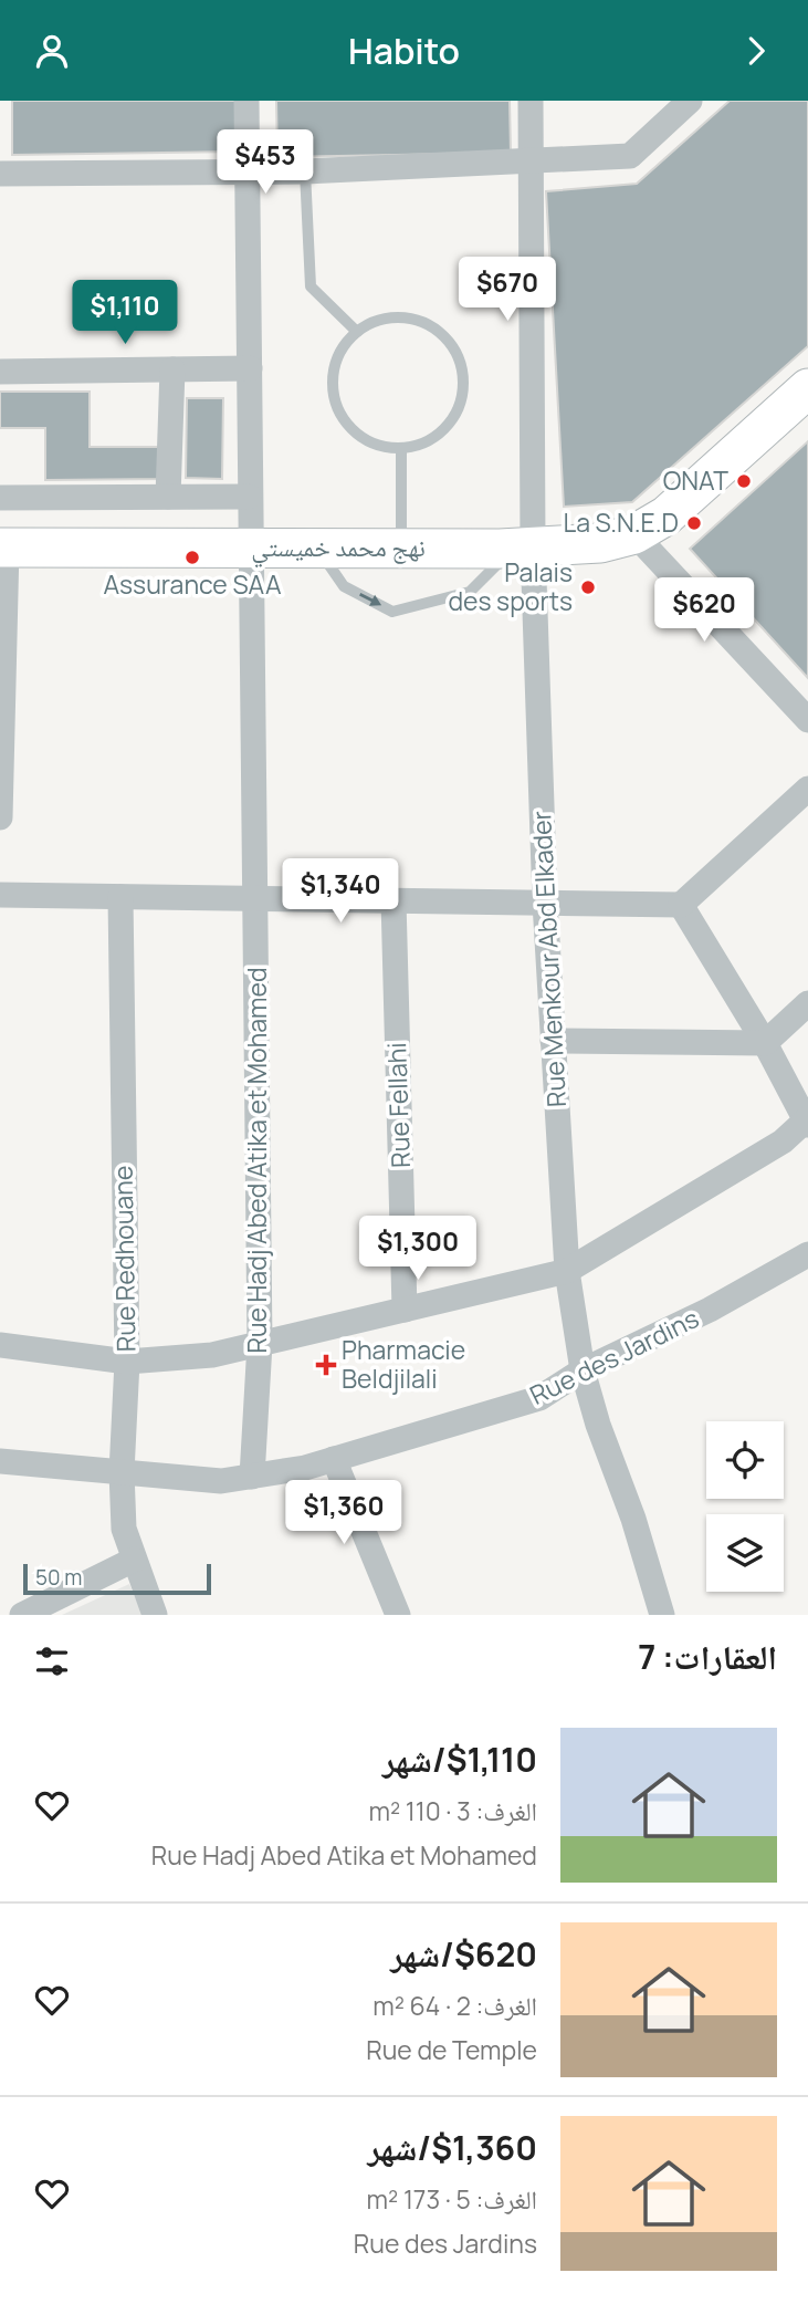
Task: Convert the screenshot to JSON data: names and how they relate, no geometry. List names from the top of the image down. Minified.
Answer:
{"streets":{"main road":["نهج محمد خميستي"],"street":["Rue Menkour Abd Elkader","Rue Fellahi","Rue Hadj Abed Atika et Mohamed","Rue Redhouane","Rue des Jardins"]},"crossings":[["نهج محمد خميستي","Rue Menkour Abd Elkader"],["نهج محمد خميستي","Rue Hadj Abed Atika et Mohamed"],["Rue Menkour Abd Elkader","Rue des Jardins"],["Rue Hadj Abed Atika et Mohamed","Rue des Jardins"],["Rue Redhouane","Rue des Jardins"]],"places":{"other":["ONAT","La S.N.E.D","Assurance SAA","Palais des sports"],"health":["Pharmacie Beldjilali"]},"scale_bar":"50 m","page":{"header":"Habito","price":["$453","$670","$1,110","$620","$1,340","$1,300","$1,360"],"scale":"50 m","heading":"العقارات: 7","list":[{"name":"$1,110/شهر","note":"الغرف: 3 · 110 m² · Rue Hadj Abed Atika et Mohamed"},{"name":"$620/شهر","note":"الغرف: 2 · 64 m² · Rue de Temple"},{"name":"$1,360/شهر","note":"الغرف: 5 · 173 m² · Rue des Jardins"}]}}
